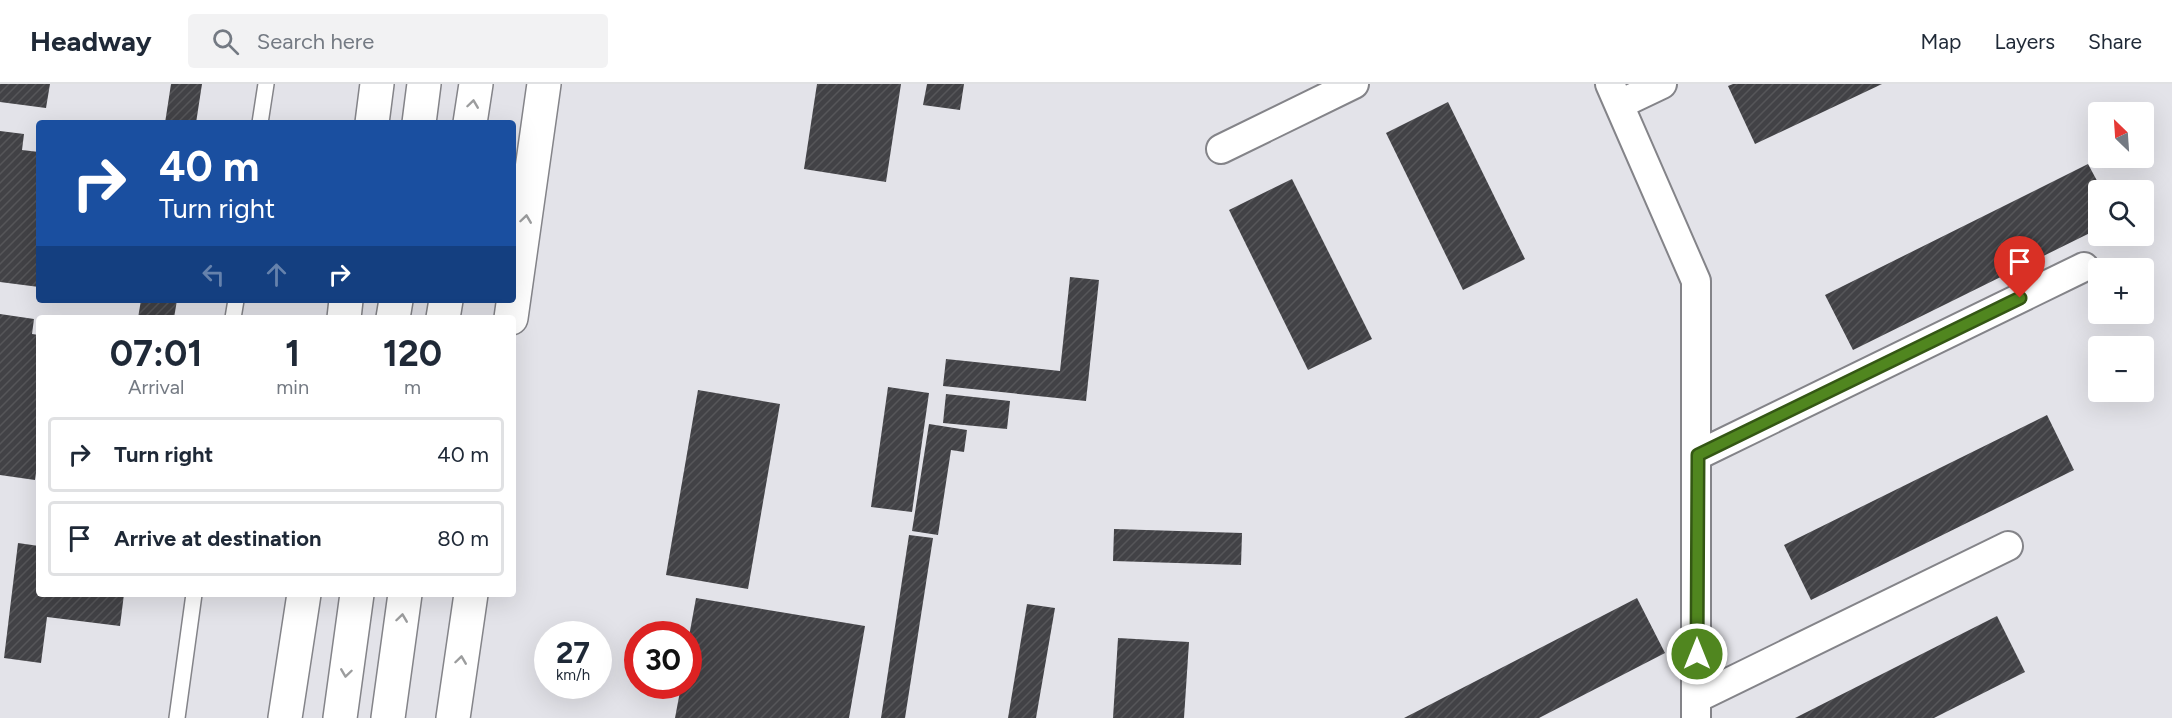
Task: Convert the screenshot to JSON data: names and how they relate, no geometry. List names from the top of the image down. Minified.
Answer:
{"north":"top left","page":{"header":"Headway","search":"Search here","nav":["Map","Layers","Share"],"map_buttons":["+","−"],"turn":["40 m","Turn right"],"eta":["07:01","Arrival","1","min","120","m"],"list":[{"name":"Turn right","value":"40 m"},{"name":"Arrive at destination","value":"80 m"}],"speed":"27 km/h","limit":"30"}}
